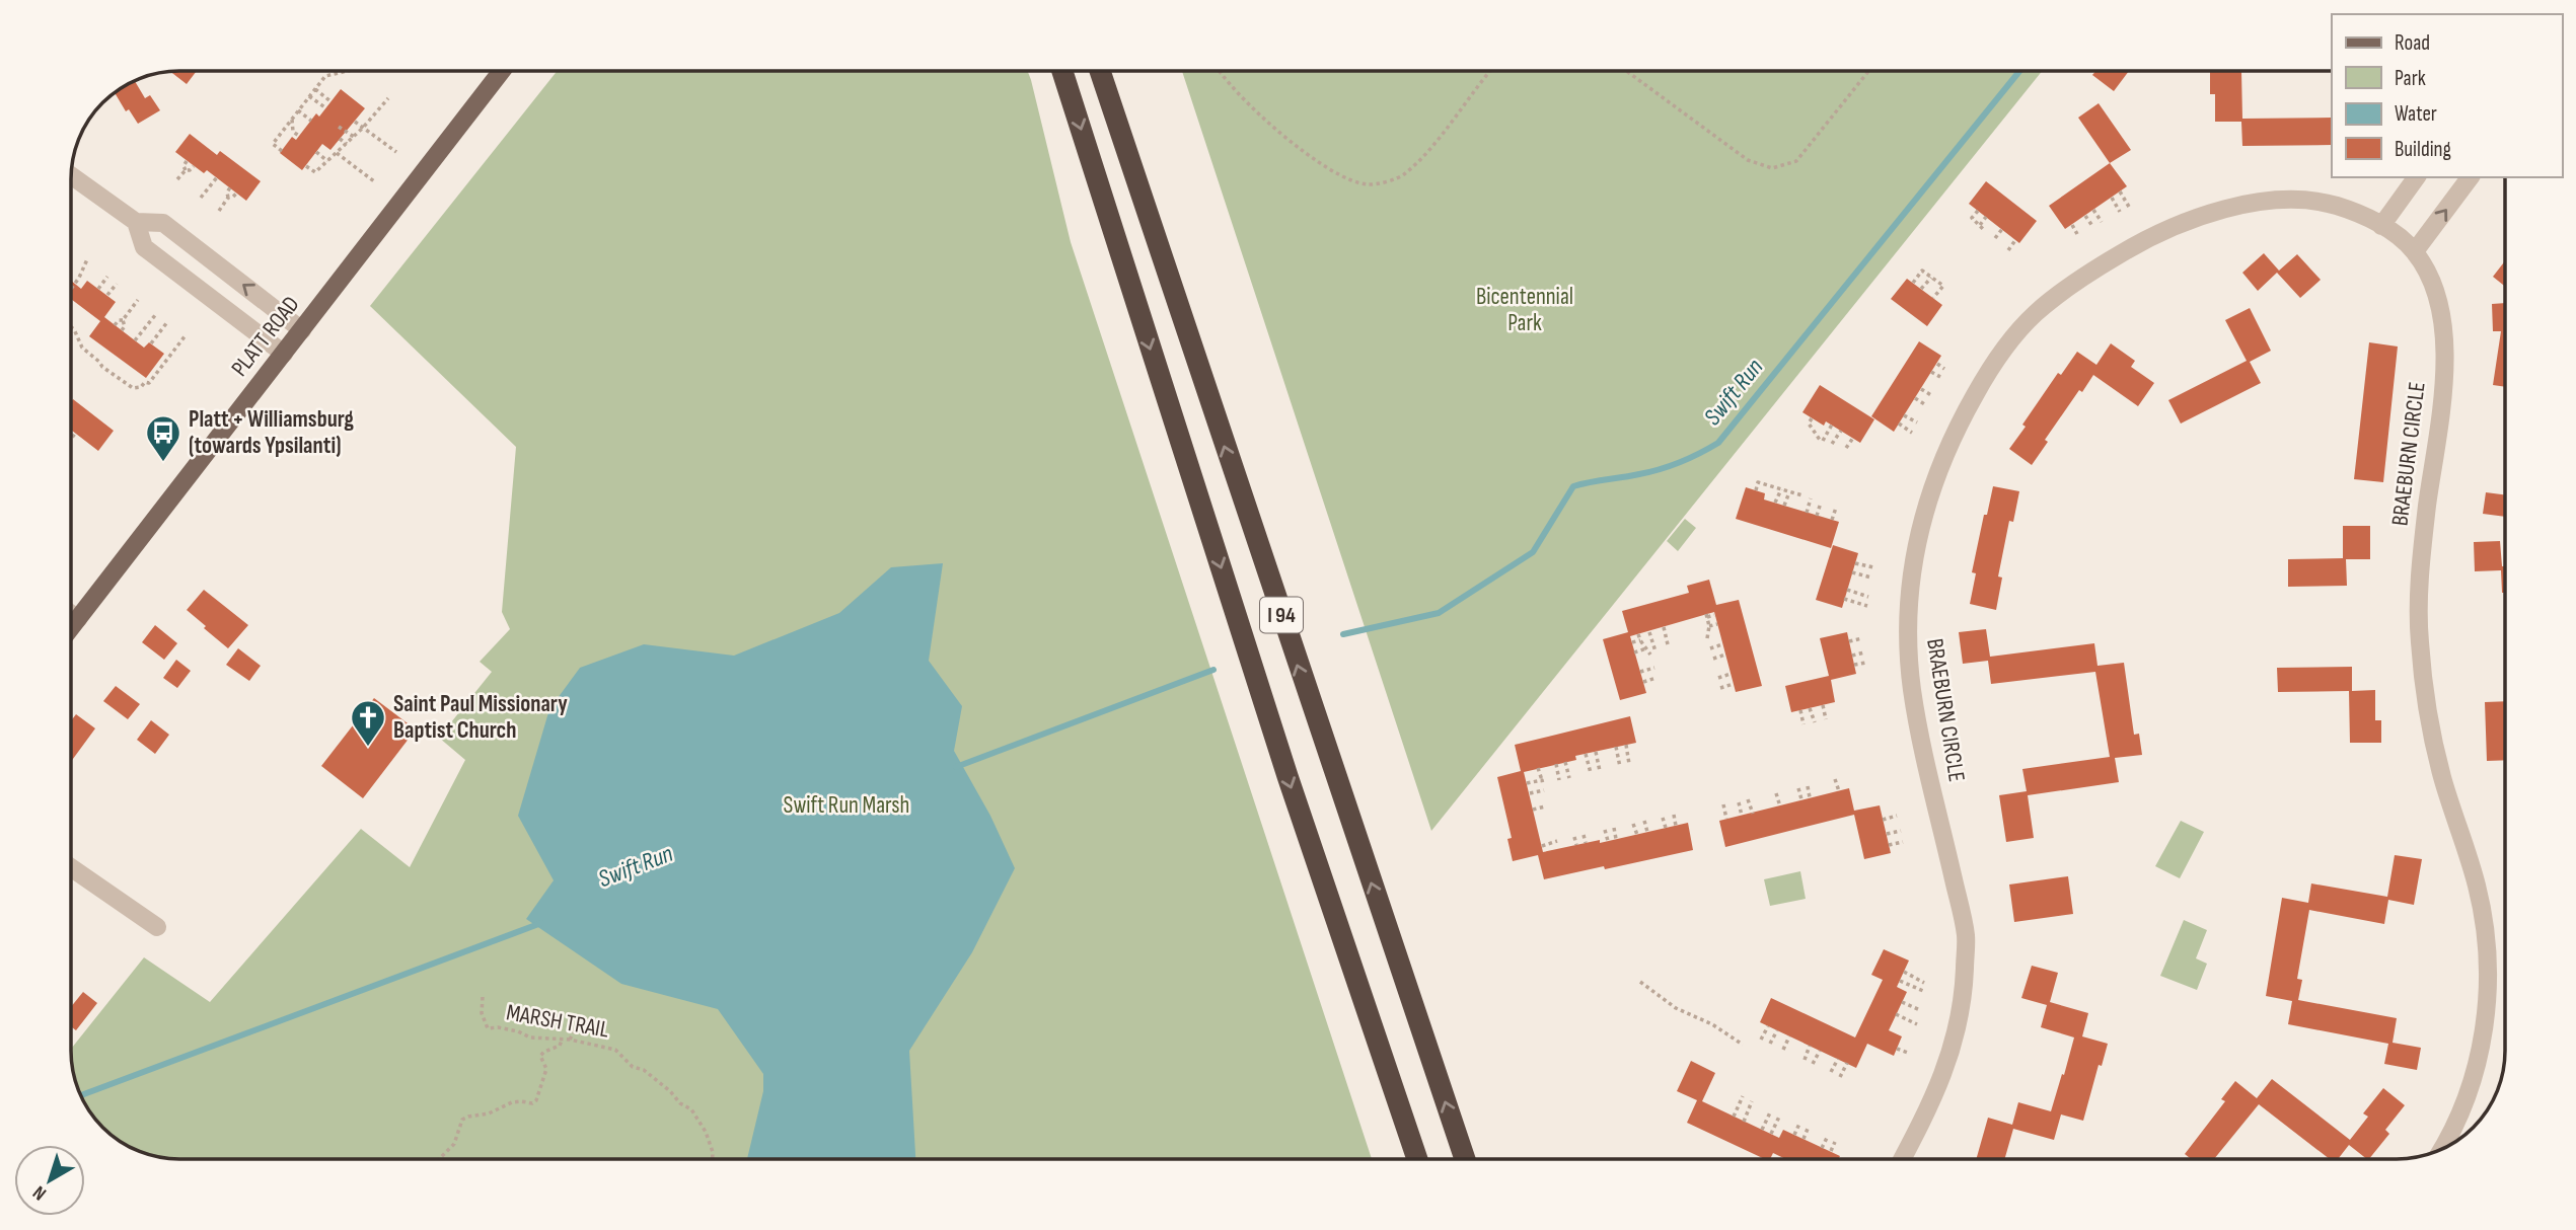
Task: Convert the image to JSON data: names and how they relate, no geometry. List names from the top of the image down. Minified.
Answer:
{"streets":{"highway":["I 94"],"main road":["PLATT ROAD"],"street":["BRAEBURN CIRCLE"],"path":["MARSH TRAIL"]},"water":["Swift Run"],"parks":["Bicentennial Park","Swift Run Marsh"],"places":{"bus stop":["Platt + Williamsburg (towards Ypsilanti)"],"church":["Saint Paul Missionary Baptist Church"]},"legend":["Road","Park","Water","Building"],"north":"bottom left"}
